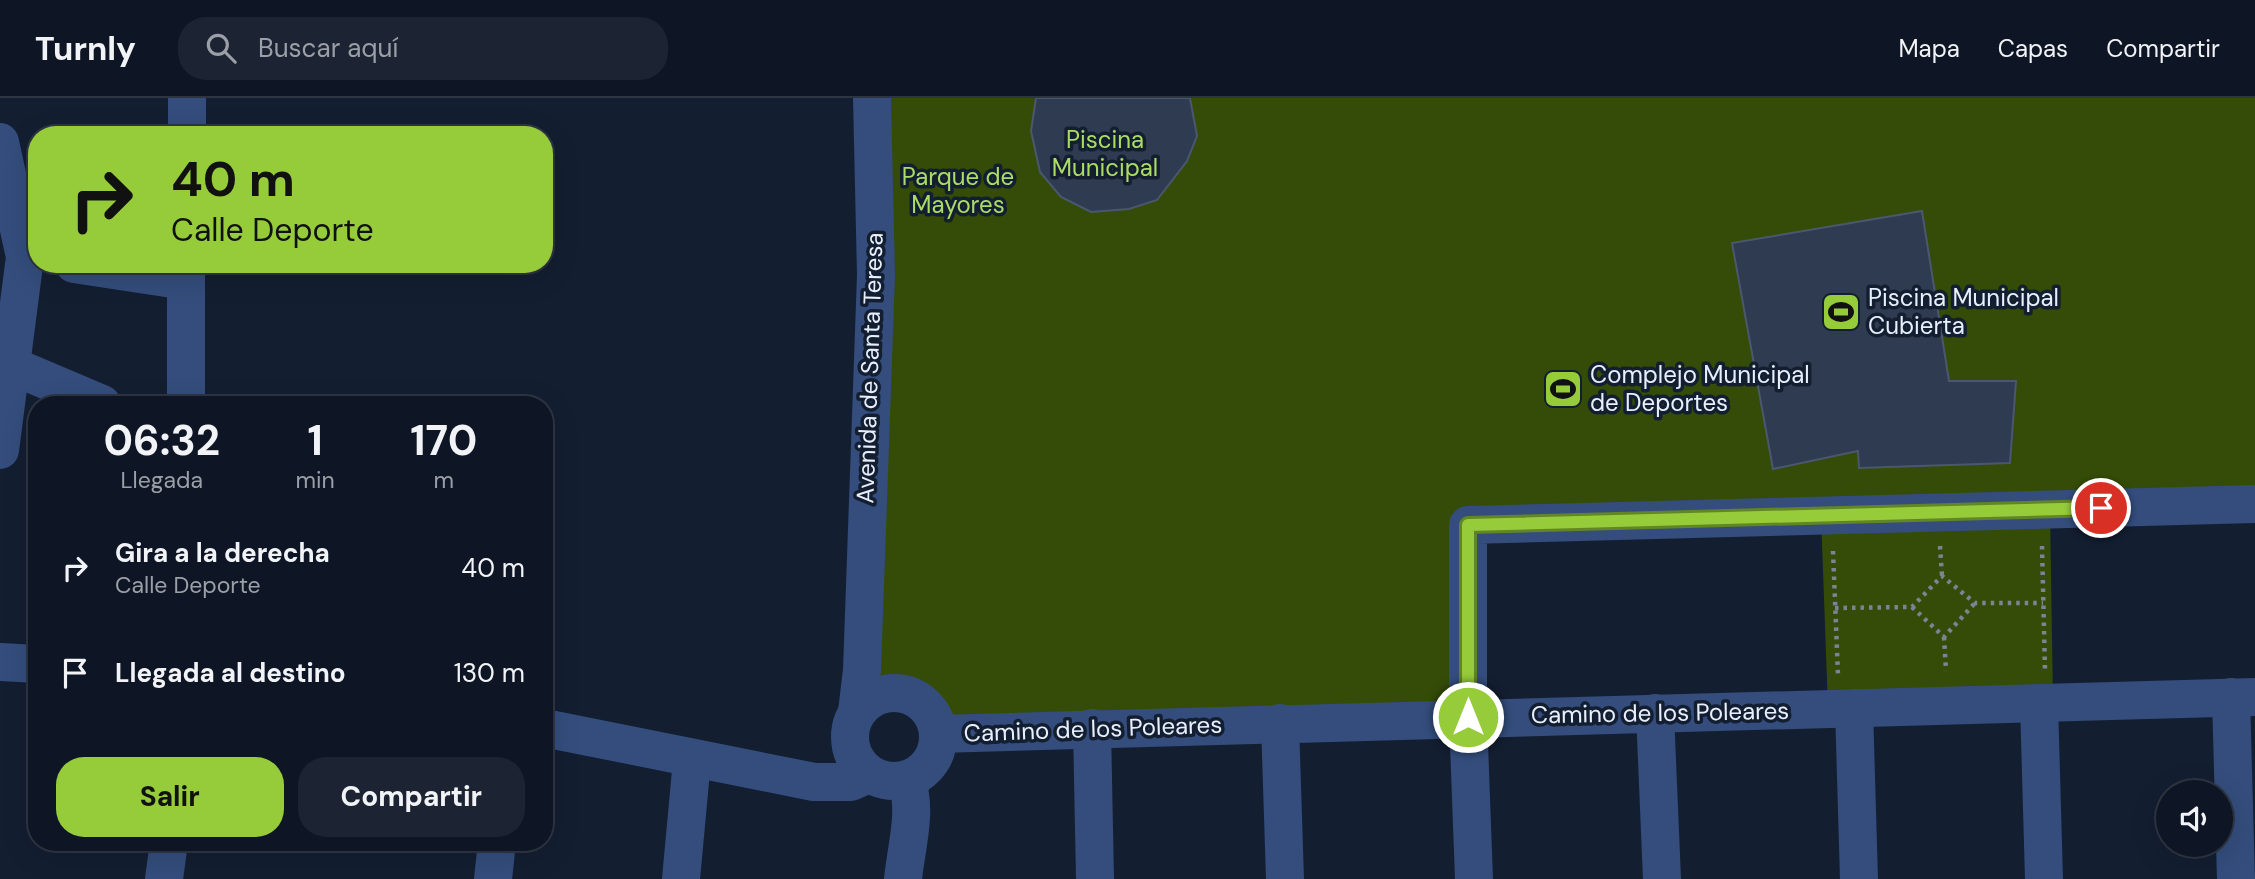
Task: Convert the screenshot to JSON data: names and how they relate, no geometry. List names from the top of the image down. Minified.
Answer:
{"streets":{"street":["Avenida de Santa Teresa","Camino de los Poleares"]},"crossings":[["Avenida de Santa Teresa","Camino de los Poleares"]],"parks":["Piscina Municipal","Parque de Mayores"],"places":{"sports":["Piscina Municipal Cubierta","Complejo Municipal de Deportes"]},"page":{"header":"Turnly","search":"Buscar aquí","nav":["Mapa","Capas","Compartir"],"turn":["40 m","Calle Deporte"],"eta":["06:32","Llegada","1","min","170","m"],"list":[{"name":"Gira a la derecha","note":"Calle Deporte","value":"40 m"},{"name":"Llegada al destino","value":"130 m"}],"buttons":["Salir","Compartir"]}}
